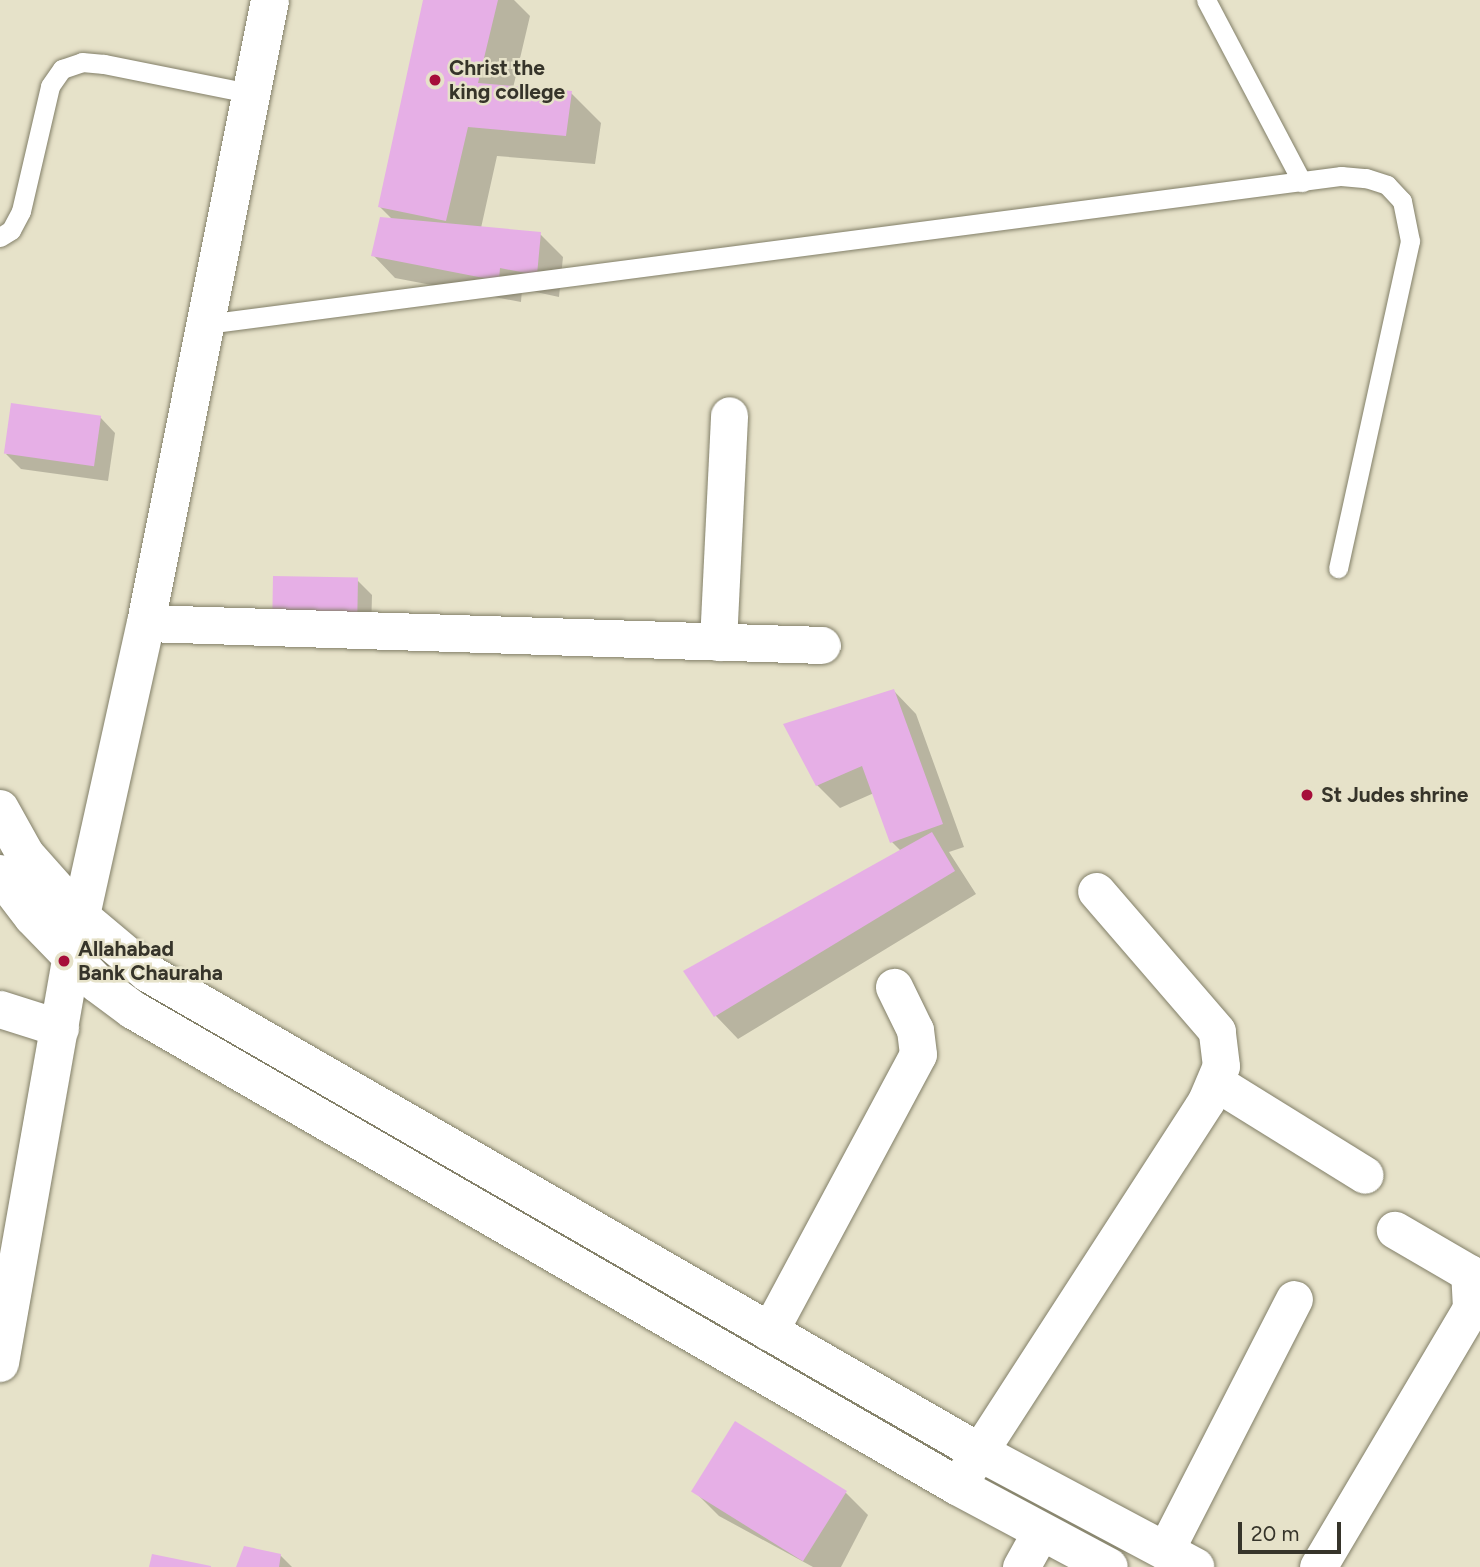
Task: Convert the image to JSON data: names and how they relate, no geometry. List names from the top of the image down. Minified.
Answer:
{"places":["Christ the king college","St Judes shrine","Allahabad Bank Chauraha"],"scale_bar":"20 m"}
